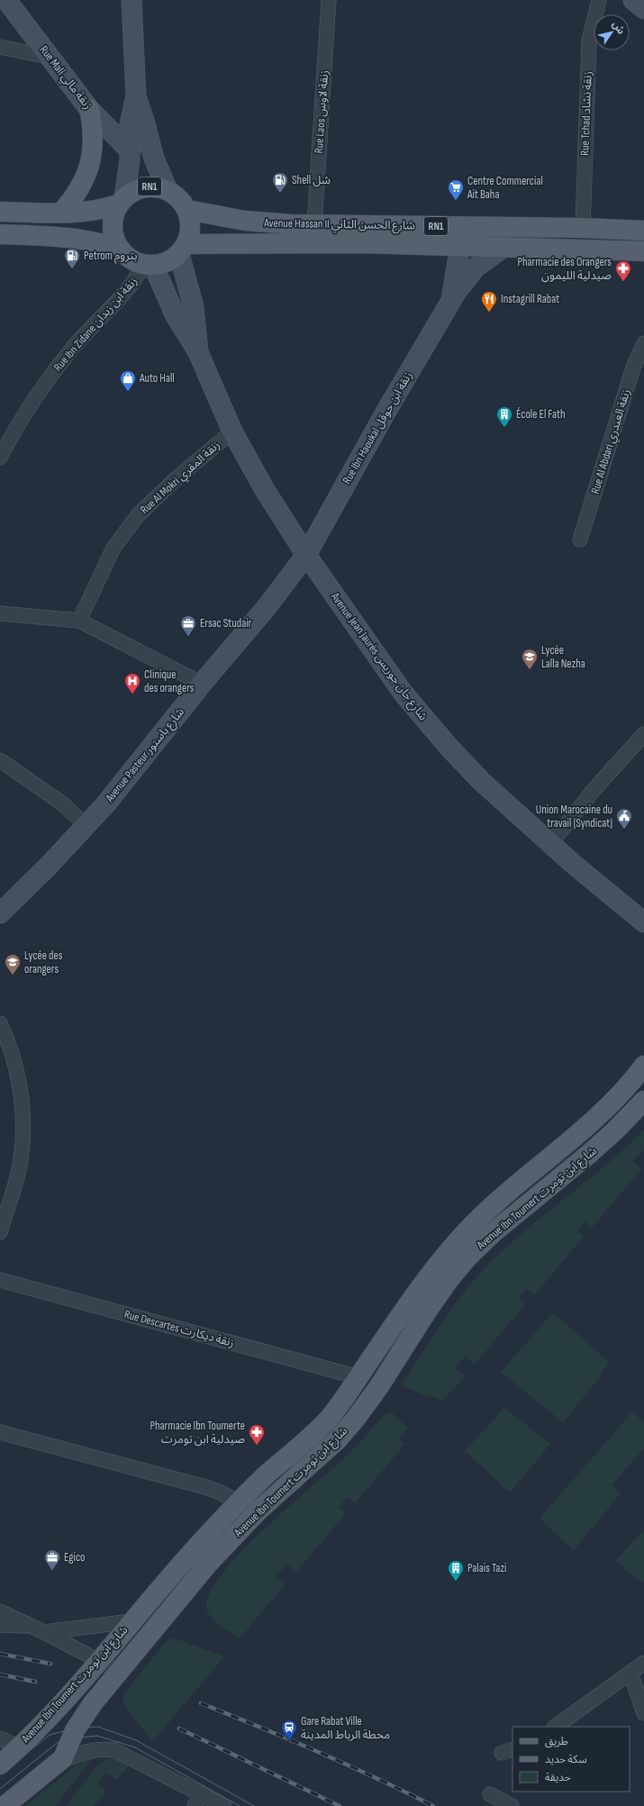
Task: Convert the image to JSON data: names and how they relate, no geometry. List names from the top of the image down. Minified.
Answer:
{"streets":{"main road":["RN1","Avenue Hassan II شارع الحسن الثاني","Avenue Ibn Toumert شارع ابن تومرت"],"street":["Rue Mali زنقة مالي","Rue Laos زنقة لاوس","Rue Tchad زنقة نشاد","Rue Ibn Zidane زنقة ابن زيدان","Rue Ibn Haoukal زنقة ابن حوقل","Rue Al Abdari زنقة العبدري","Rue Al Mokri زنقة المقري","Avenue Jean Jaurès شارع جان جوريس","Avenue Pasteur شارع باستور","Rue Descartes زنقة ديكارت"]},"crossings":[["Rue Laos زنقة لاوس","Avenue Hassan II شارع الحسن الثاني"],["Rue Tchad زنقة نشاد","Avenue Hassan II شارع الحسن الثاني"],["RN1","Avenue Hassan II شارع الحسن الثاني"],["RN1","Rue Ibn Zidane زنقة ابن زيدان"],["RN1","Avenue Jean Jaurès شارع جان جوريس"],["Avenue Hassan II شارع الحسن الثاني","Rue Ibn Zidane زنقة ابن زيدان"],["Avenue Hassan II شارع الحسن الثاني","Rue Ibn Haoukal زنقة ابن حوقل"],["Avenue Hassan II شارع الحسن الثاني","Avenue Jean Jaurès شارع جان جوريس"],["Rue Ibn Zidane زنقة ابن زيدان","Avenue Jean Jaurès شارع جان جوريس"],["Rue Ibn Haoukal زنقة ابن حوقل","Avenue Jean Jaurès شارع جان جوريس"],["Rue Ibn Haoukal زنقة ابن حوقل","Avenue Pasteur شارع باستور"],["Rue Al Mokri زنقة المقري","Avenue Jean Jaurès شارع جان جوريس"],["Avenue Jean Jaurès شارع جان جوريس","Avenue Pasteur شارع باستور"],["Avenue Ibn Toumert شارع ابن تومرت","Rue Descartes زنقة ديكارت"]],"places":{"fuel station":["Shell شل","Petrom بتروم"],"supermarket":["Centre Commercial Ait Baha"],"pharmacy":["Pharmacie des Orangers صيدلية الليمون","Pharmacie Ibn Toumerte صيدلية ابن تومرت"],"restaurant":["Instagrill Rabat"],"shop":["Auto Hall"],"building":["École El Fath","Palais Tazi"],"office":["Ersac Studair","Egico"],"school or university":["Lycée Lalla Nezha","Lycée des orangers"],"hospital":["Clinique des orangers"],"public building":["Union Marocaine du travail (Syndicat)"],"station":["Gare Rabat Ville محطة الرباط المدينة"]},"legend":["طريق","سكة حديد","حديقة"],"north":"top right"}
